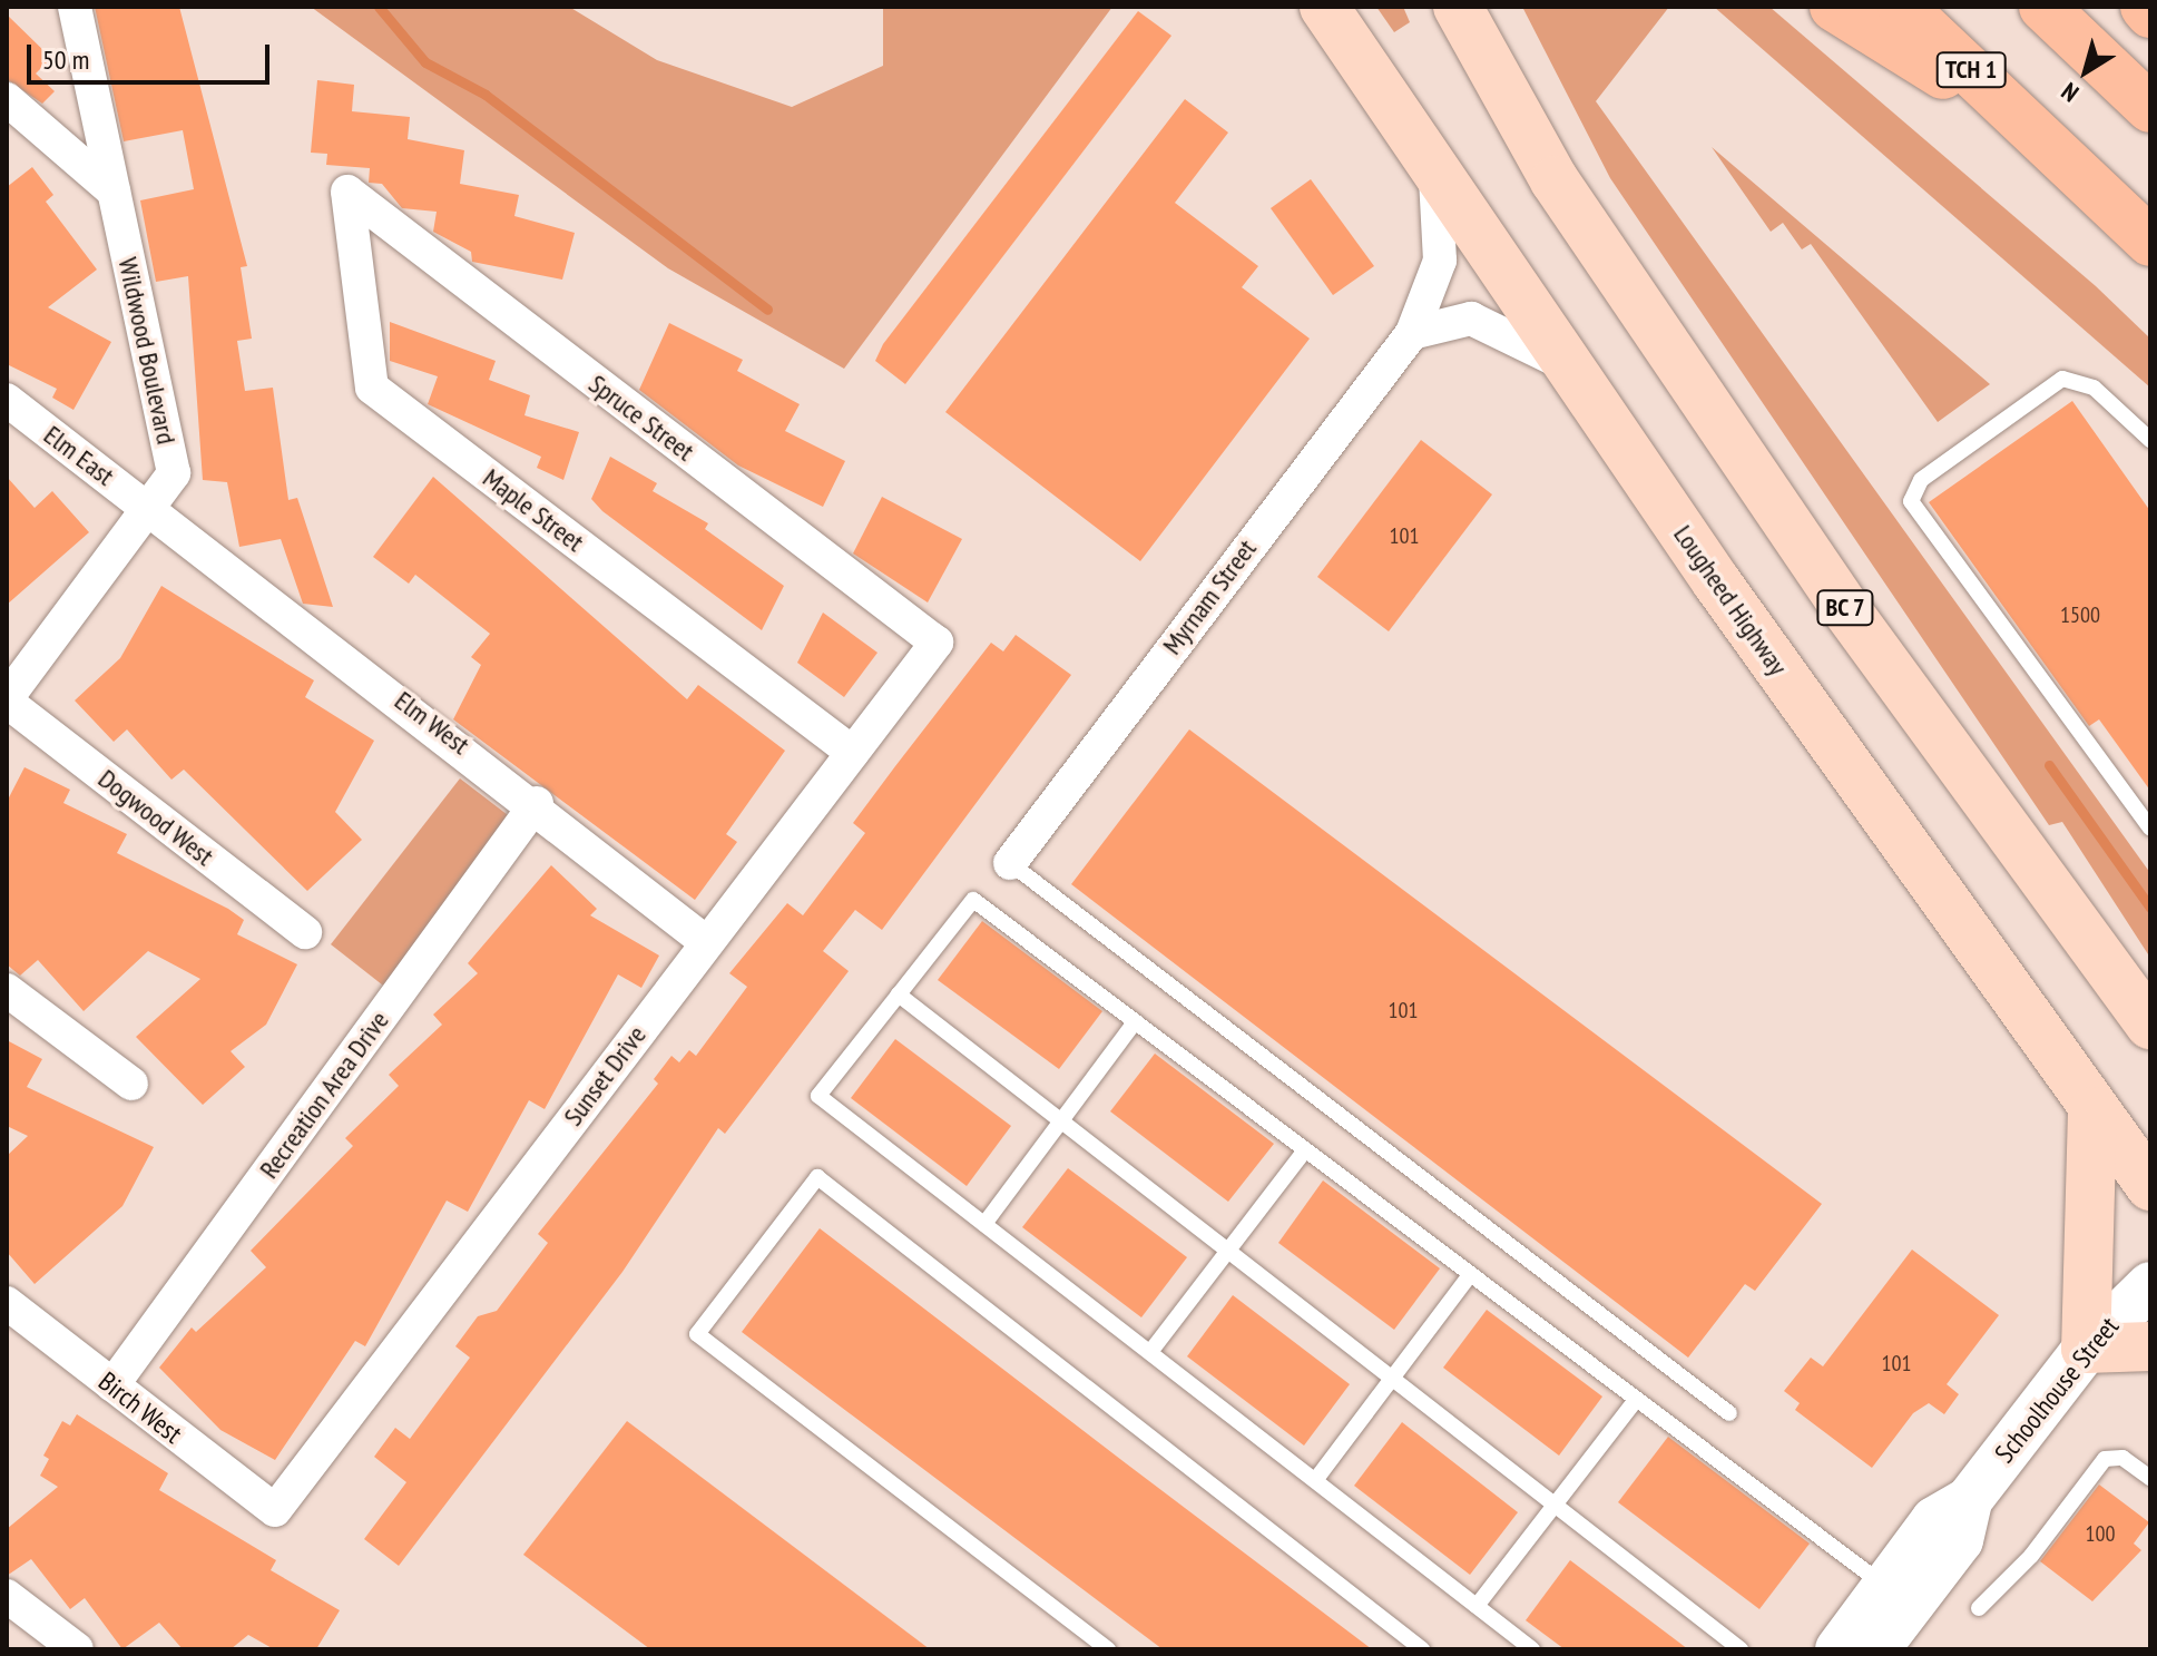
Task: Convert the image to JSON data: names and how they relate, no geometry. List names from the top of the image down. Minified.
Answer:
{"streets":{"highway":["TCH 1"],"main road":["Lougheed Highway","BC 7","Schoolhouse Street"],"street":["Wildwood Boulevard","Spruce Street","Elm East","Maple Street","Myrnam Street","Elm West","Dogwood West","Sunset Drive","Recreation Area Drive","Birch West"]},"crossings":[["Wildwood Boulevard","Elm East"],["Wildwood Boulevard","Elm West"],["Wildwood Boulevard","Dogwood West"],["Spruce Street","Maple Street"],["Spruce Street","Sunset Drive"],["Elm East","Elm West"],["Maple Street","Sunset Drive"],["Myrnam Street","Lougheed Highway"],["Elm West","Sunset Drive"],["Elm West","Recreation Area Drive"],["Sunset Drive","Birch West"],["Recreation Area Drive","Birch West"]],"house_numbers":["101","1500","101","101","100"],"scale_bar":"50 m","north":"bottom left"}
